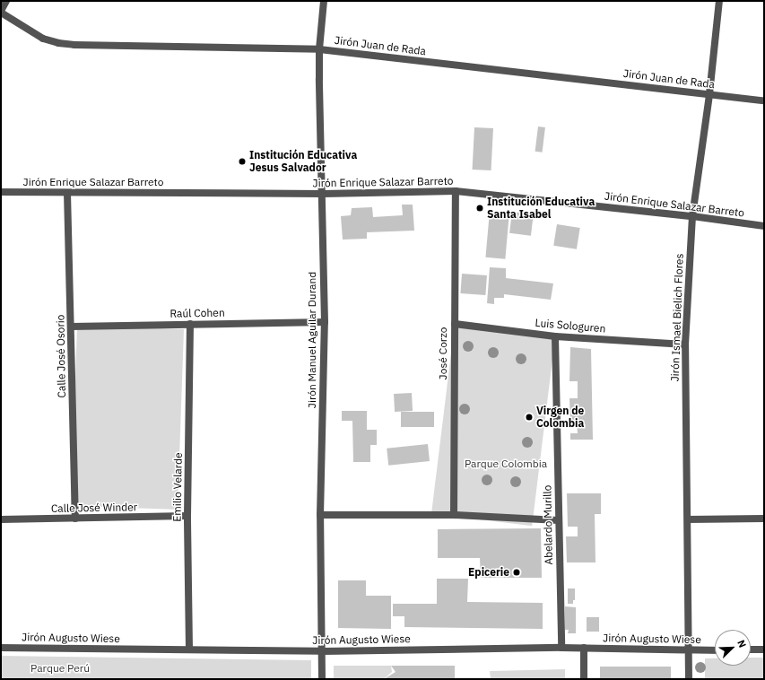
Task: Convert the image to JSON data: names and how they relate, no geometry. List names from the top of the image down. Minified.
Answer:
{"streets":{"street":["Jirón Juan de Rada","Jirón Enrique Salazar Barreto","Raúl Cohen","Jirón Ismael Bielich Flores","Luis Sologuren","Jirón Manuel Aguilar Durand","José Corzo","Calle José Osorio","Emilio Velarde","Calle José Winder","Abelardo Murillo","Jirón Augusto Wiese"]},"crossings":[["Jirón Juan de Rada","Jirón Ismael Bielich Flores"],["Jirón Juan de Rada","Jirón Manuel Aguilar Durand"],["Jirón Enrique Salazar Barreto","Jirón Ismael Bielich Flores"],["Jirón Enrique Salazar Barreto","Jirón Manuel Aguilar Durand"],["Jirón Enrique Salazar Barreto","José Corzo"],["Jirón Enrique Salazar Barreto","Calle José Osorio"],["Raúl Cohen","Jirón Manuel Aguilar Durand"],["Raúl Cohen","Calle José Osorio"],["Raúl Cohen","Emilio Velarde"],["Jirón Ismael Bielich Flores","Luis Sologuren"],["Jirón Ismael Bielich Flores","Jirón Augusto Wiese"],["Luis Sologuren","José Corzo"],["Luis Sologuren","Abelardo Murillo"],["Jirón Manuel Aguilar Durand","Jirón Augusto Wiese"],["Calle José Osorio","Calle José Winder"],["Emilio Velarde","Calle José Winder"],["Emilio Velarde","Jirón Augusto Wiese"],["Abelardo Murillo","Jirón Augusto Wiese"]],"parks":["Parque Colombia","Parque Perú"],"places":["Institución Educativa Jesus Salvador","Institución Educativa Santa Isabel","Virgen de Colombia","Epicerie"],"north":"top right"}
